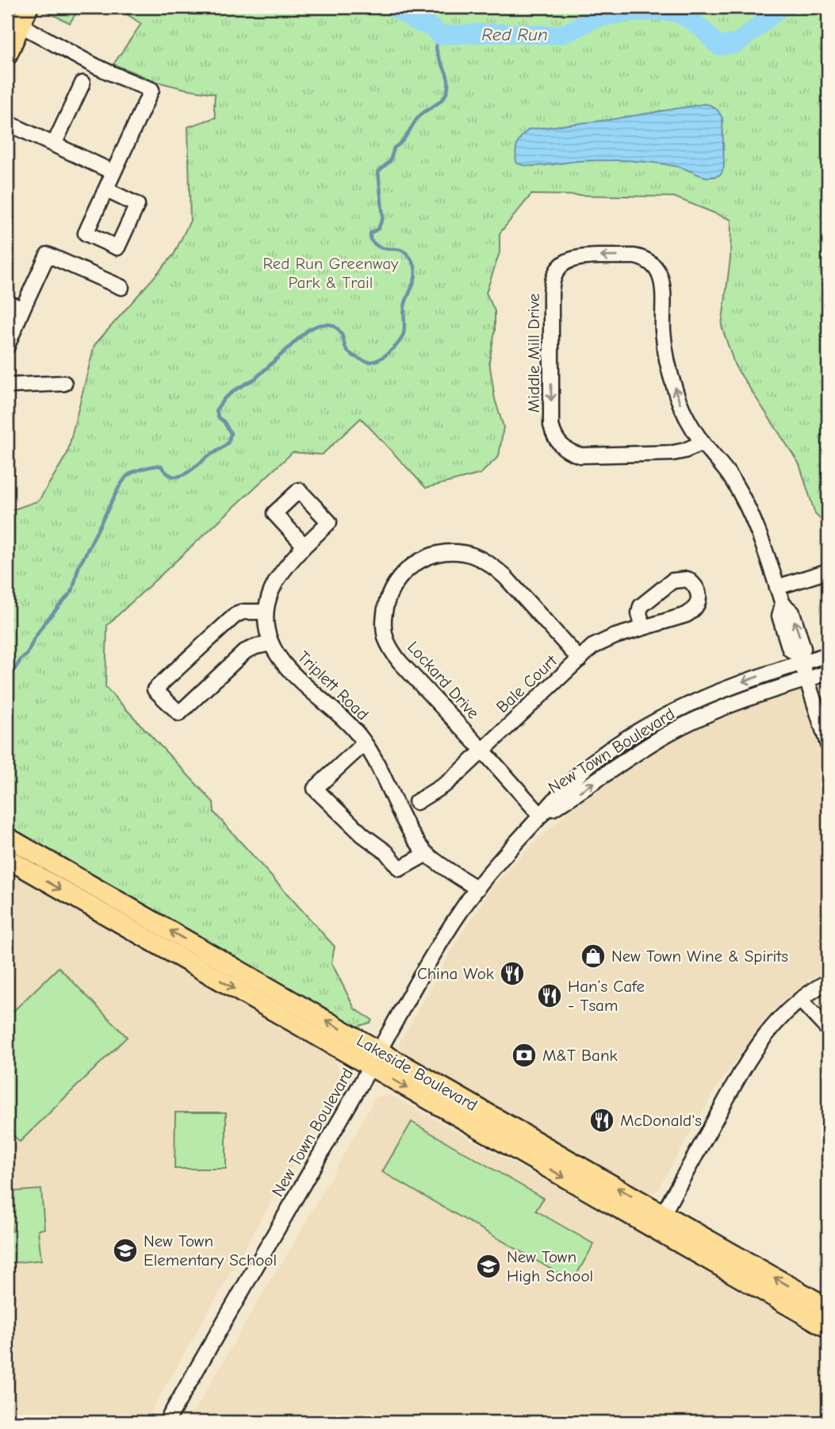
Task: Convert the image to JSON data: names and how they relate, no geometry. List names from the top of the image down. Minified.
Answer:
{"streets":{"main road":["Lakeside Boulevard"],"street":["Middle Mill Drive","Lockard Drive","Bale Court","Triplett Road","New Town Boulevard"]},"crossings":[["Middle Mill Drive","New Town Boulevard"],["Lockard Drive","Bale Court"],["Lockard Drive","New Town Boulevard"],["Triplett Road","New Town Boulevard"],["New Town Boulevard","Lakeside Boulevard"]],"water":["Red Run"],"parks":["Red Run Greenway Park & Trail"],"places":{"shop":["New Town Wine & Spirits"],"restaurant":["China Wok","Han’s Cafe - Tsam","McDonald's"],"bank":["M&T Bank"],"school or university":["New Town Elementary School","New Town High School"]}}
